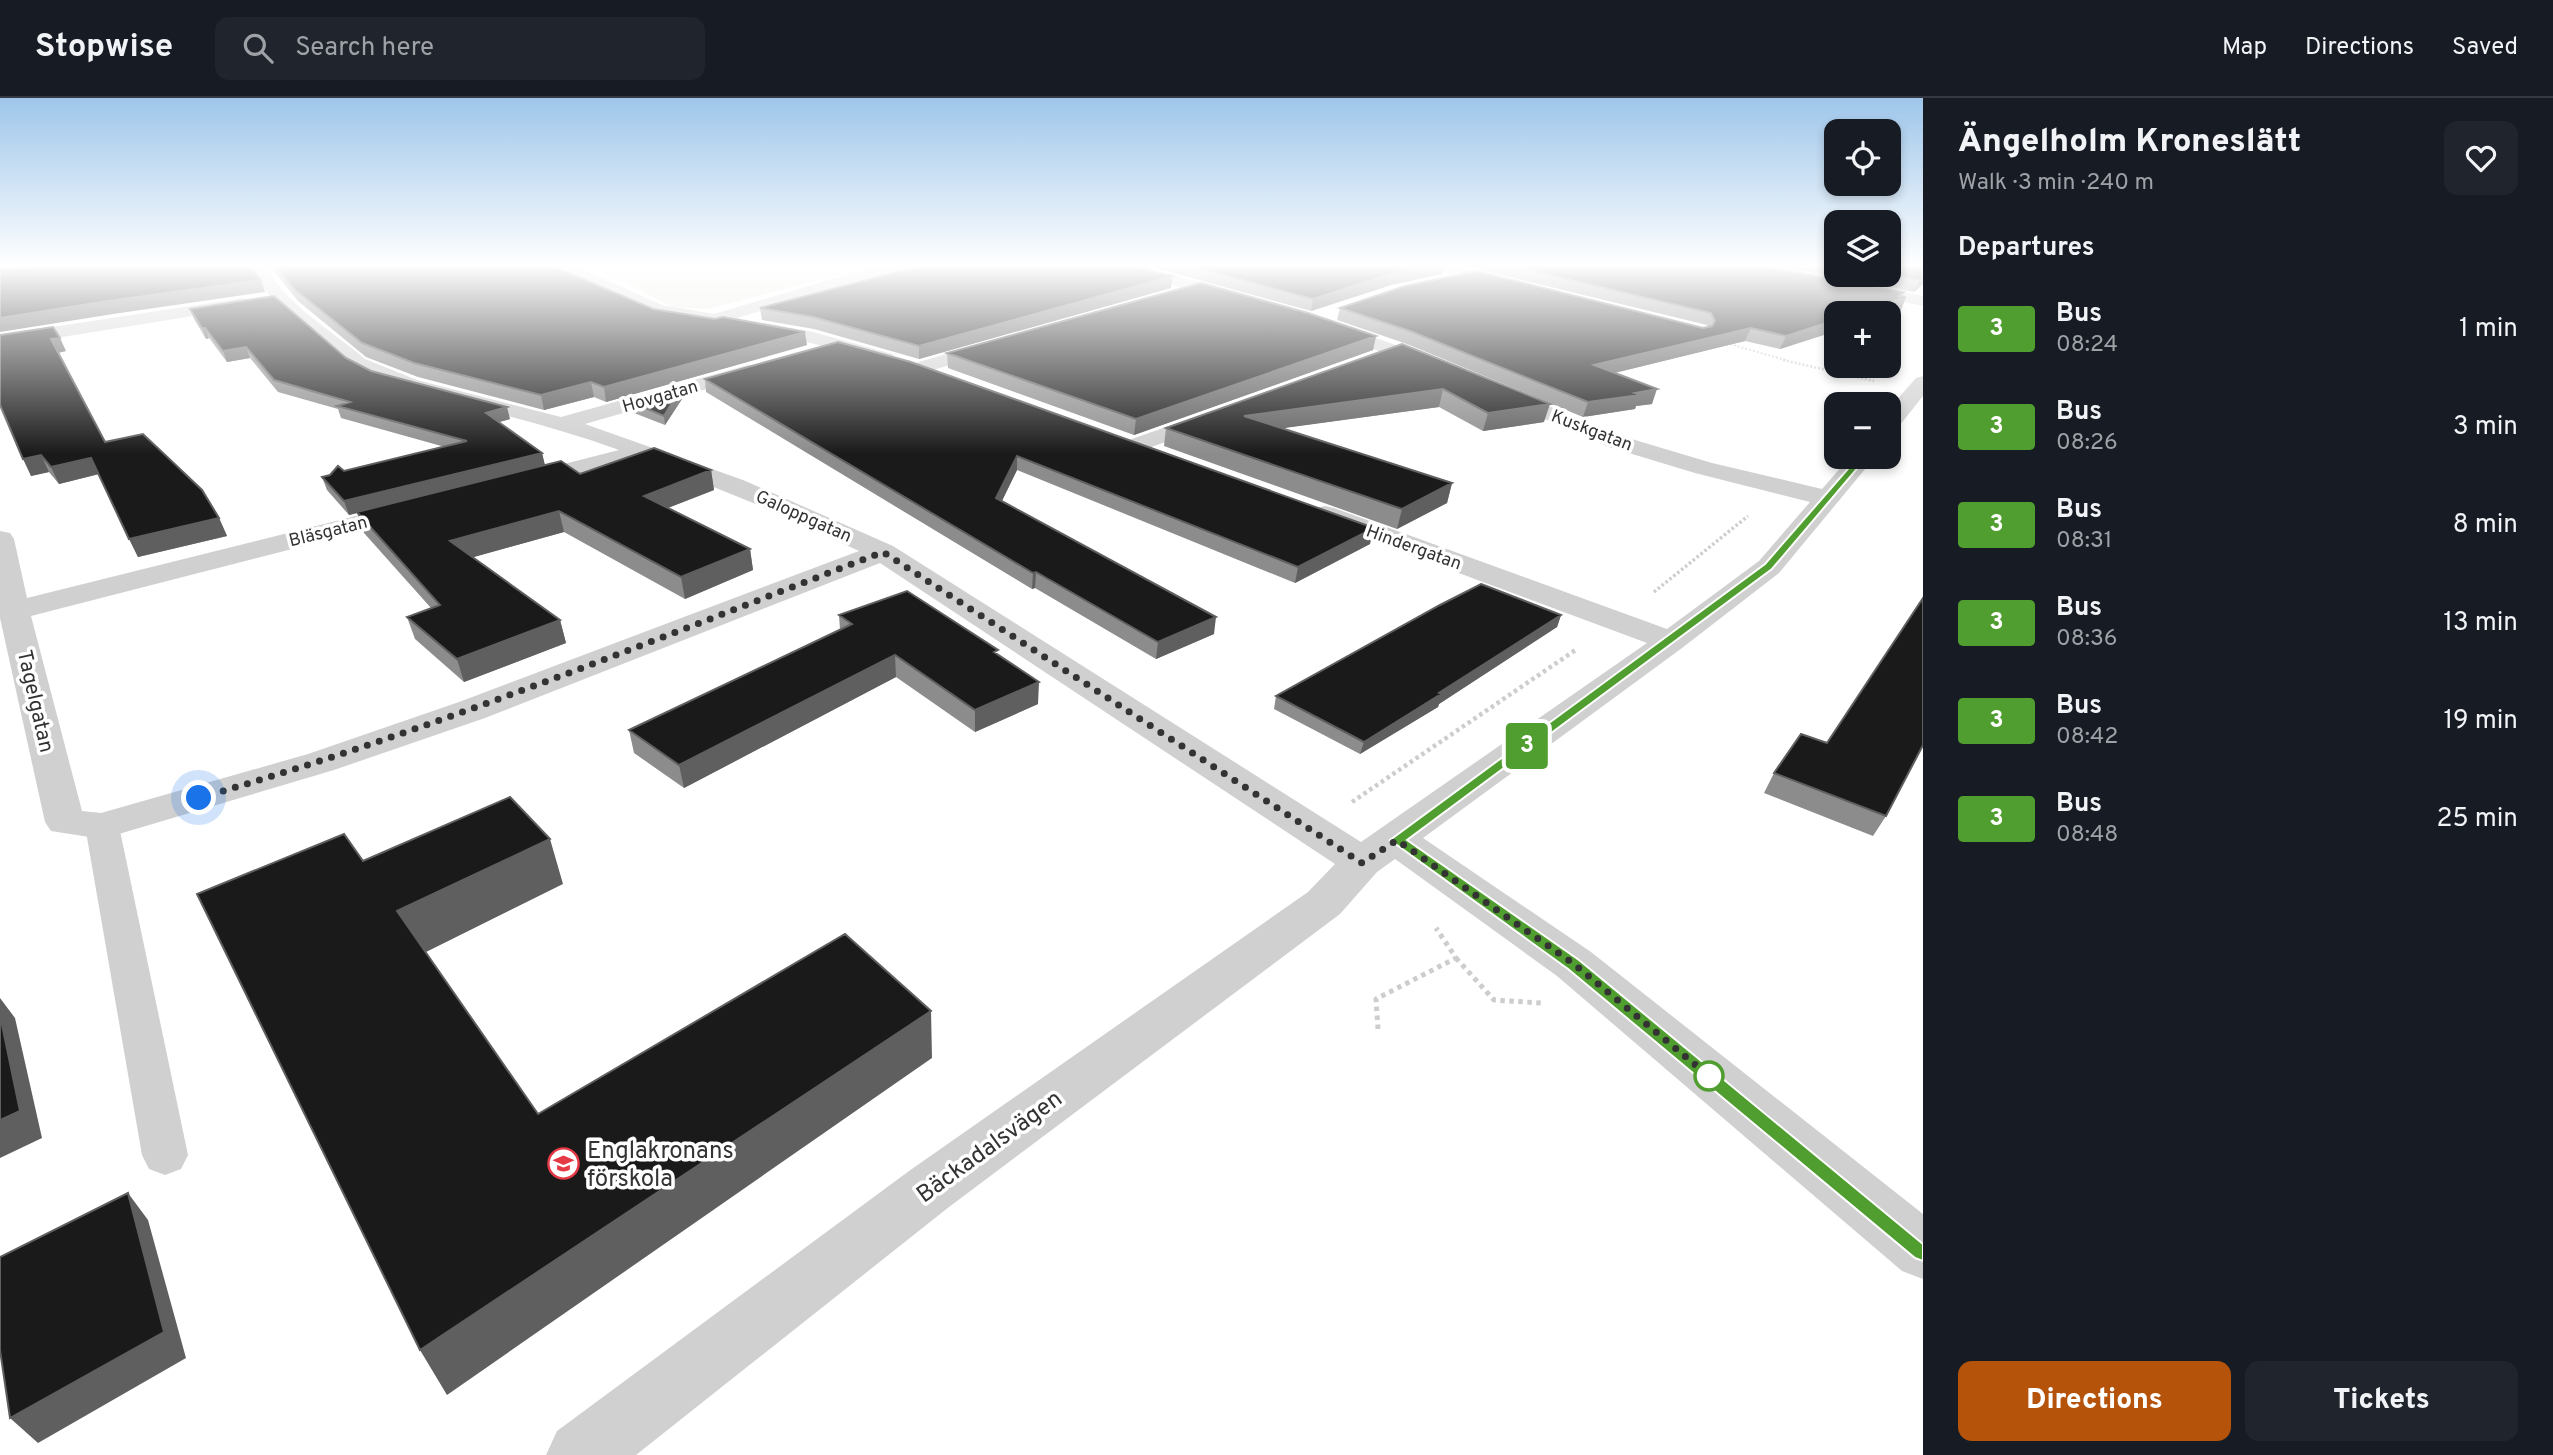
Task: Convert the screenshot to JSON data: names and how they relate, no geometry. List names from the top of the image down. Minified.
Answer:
{"streets":{"street":["Hovgatan","Kuskgatan","Galoppgatan","Bläsgatan","Hindergatan","Tagelgatan","Bäckadalsvägen"]},"crossings":[["Hovgatan","Galoppgatan"],["Kuskgatan","Bäckadalsvägen"],["Galoppgatan","Bäckadalsvägen"],["Bläsgatan","Tagelgatan"],["Hindergatan","Bäckadalsvägen"]],"places":{"school or university":["Englakronans förskola"]},"lines":["bus line 3"],"page":{"header":"Stopwise","search":"Search here","nav":["Map","Directions","Saved"],"on_map":"3","heading":[["Ängelholm Kroneslätt","Walk · 3 min · 240 m"],"Departures"],"map_buttons":["+","−"],"list":[{"mark":"3","name":"Bus","note":"08:24","value":"1 min"},{"mark":"3","name":"Bus","note":"08:26","value":"3 min"},{"mark":"3","name":"Bus","note":"08:31","value":"8 min"},{"mark":"3","name":"Bus","note":"08:36","value":"13 min"},{"mark":"3","name":"Bus","note":"08:42","value":"19 min"},{"mark":"3","name":"Bus","note":"08:48","value":"25 min"}],"buttons":["Directions","Tickets"]}}
